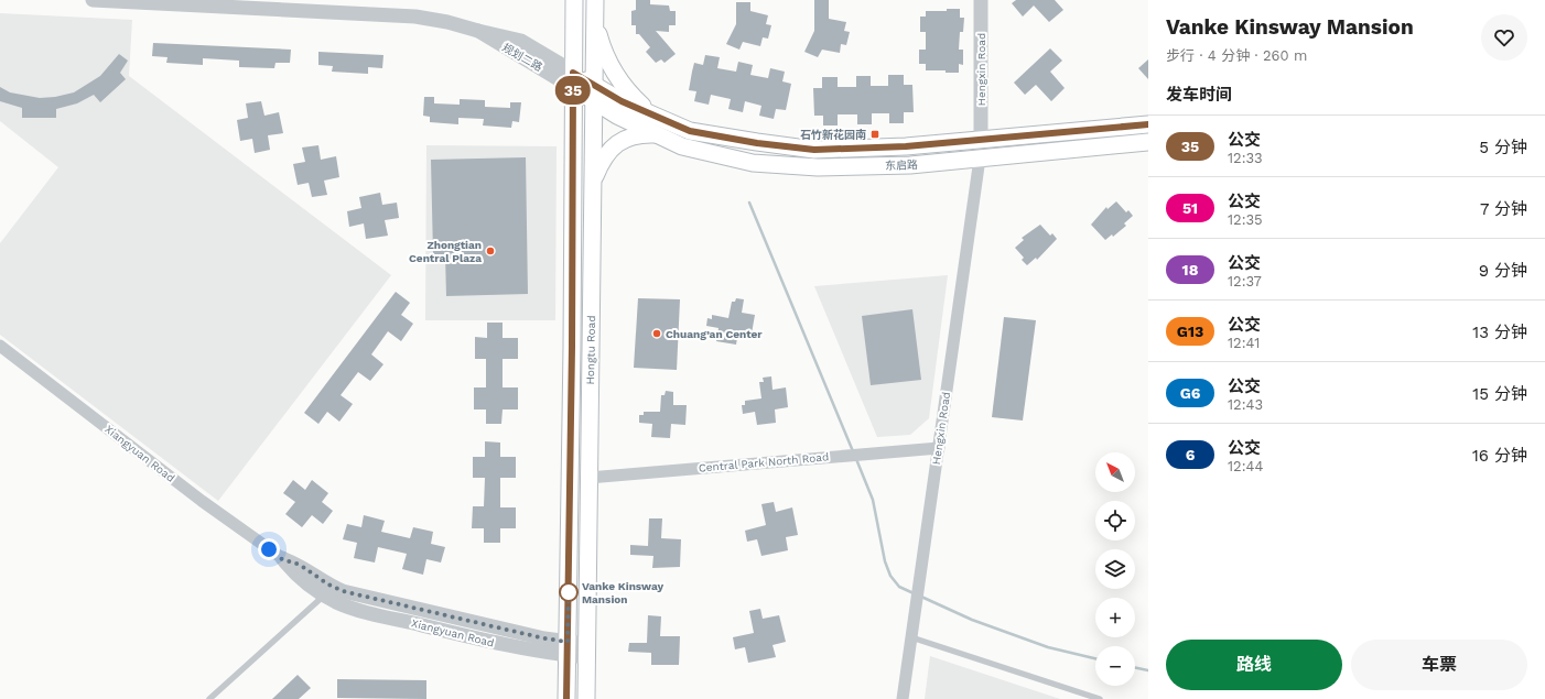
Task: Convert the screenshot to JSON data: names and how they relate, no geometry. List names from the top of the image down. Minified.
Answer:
{"streets":{"main road":["规划二路","东启路","Hongtu Road"],"street":["Hengxin Road","Xiangyuan Road","Central Park North Road"]},"crossings":[["规划二路","东启路"],["规划二路","Hongtu Road"],["Hengxin Road","东启路"],["Hengxin Road","Central Park North Road"],["东启路","Hongtu Road"],["Hongtu Road","Xiangyuan Road"],["Hongtu Road","Central Park North Road"]],"places":{"transit":["石竹新花园南"],"other":["Zhongtian Central Plaza","Chuang’an Center","Vanke Kinsway Mansion"]},"lines":["bus line 35"],"north":"top left","page":{"on_map":"35","heading":[["Vanke Kinsway Mansion","步行 · 4 分钟 · 260 m"],"发车时间"],"list":[{"mark":"35","name":"公交","note":"12:33","value":"5 分钟"},{"mark":"51","name":"公交","note":"12:35","value":"7 分钟"},{"mark":"18","name":"公交","note":"12:37","value":"9 分钟"},{"mark":"G13","name":"公交","note":"12:41","value":"13 分钟"},{"mark":"G6","name":"公交","note":"12:43","value":"15 分钟"},{"mark":"6","name":"公交","note":"12:44","value":"16 分钟"}],"map_buttons":["+","−"],"buttons":["路线","车票"]}}
